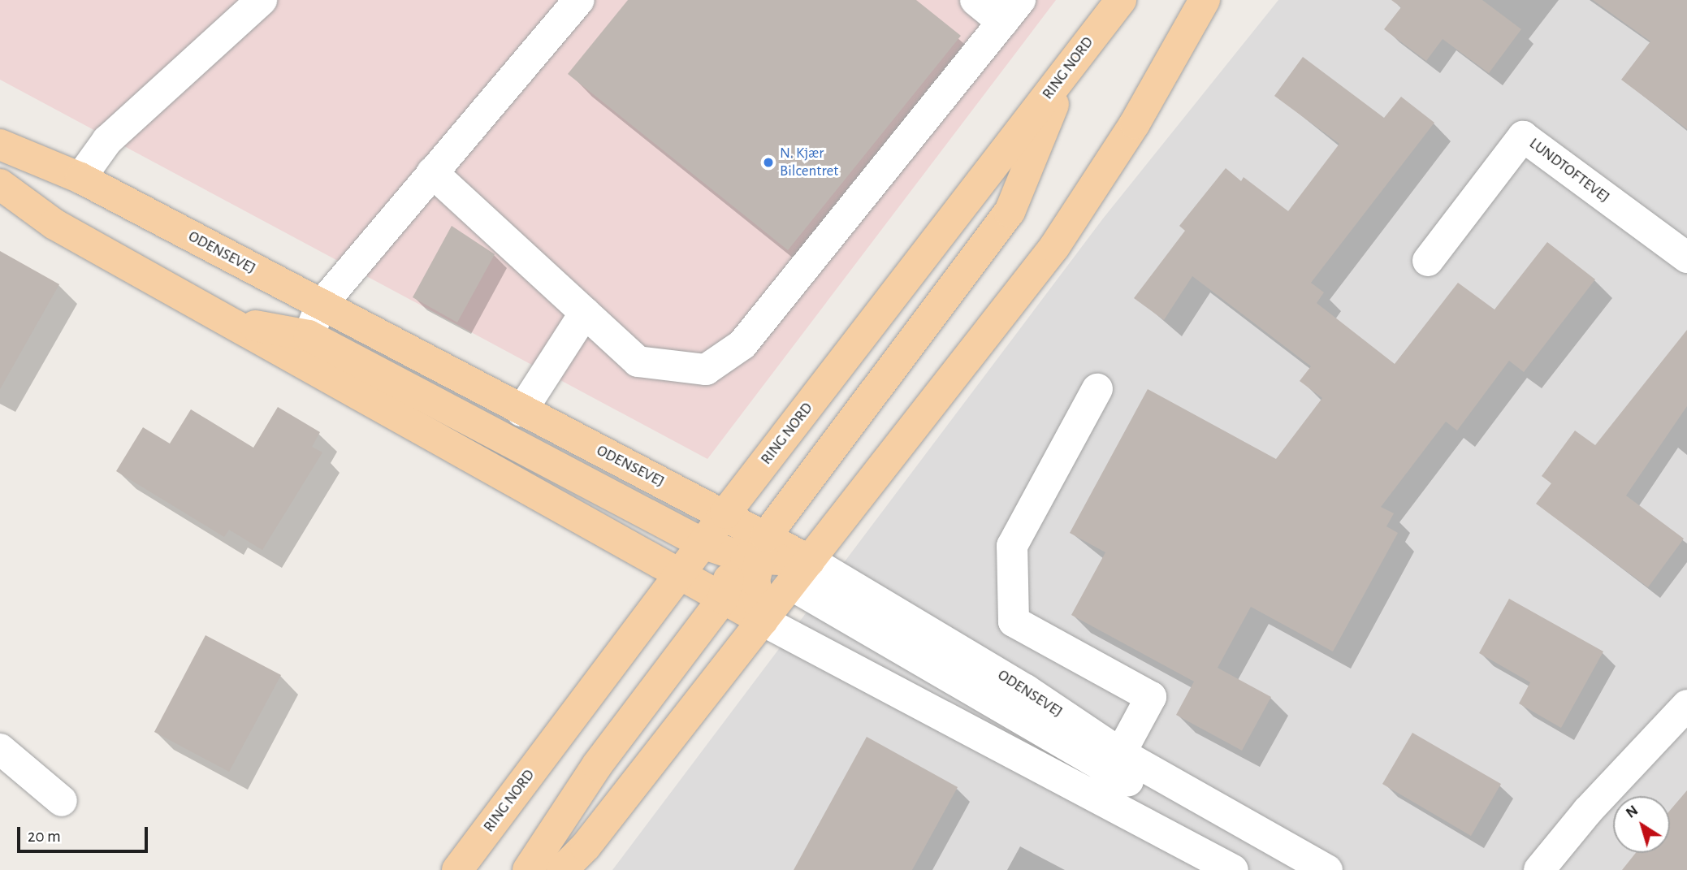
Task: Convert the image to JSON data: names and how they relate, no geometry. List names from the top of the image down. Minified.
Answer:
{"streets":{"main road":["RING NORD","ODENSEVEJ"],"street":["LUNDTOFTEVEJ"]},"crossings":[["RING NORD","ODENSEVEJ"]],"places":["N. Kjær Bilcentret"],"scale_bar":"20 m","north":"top left"}
